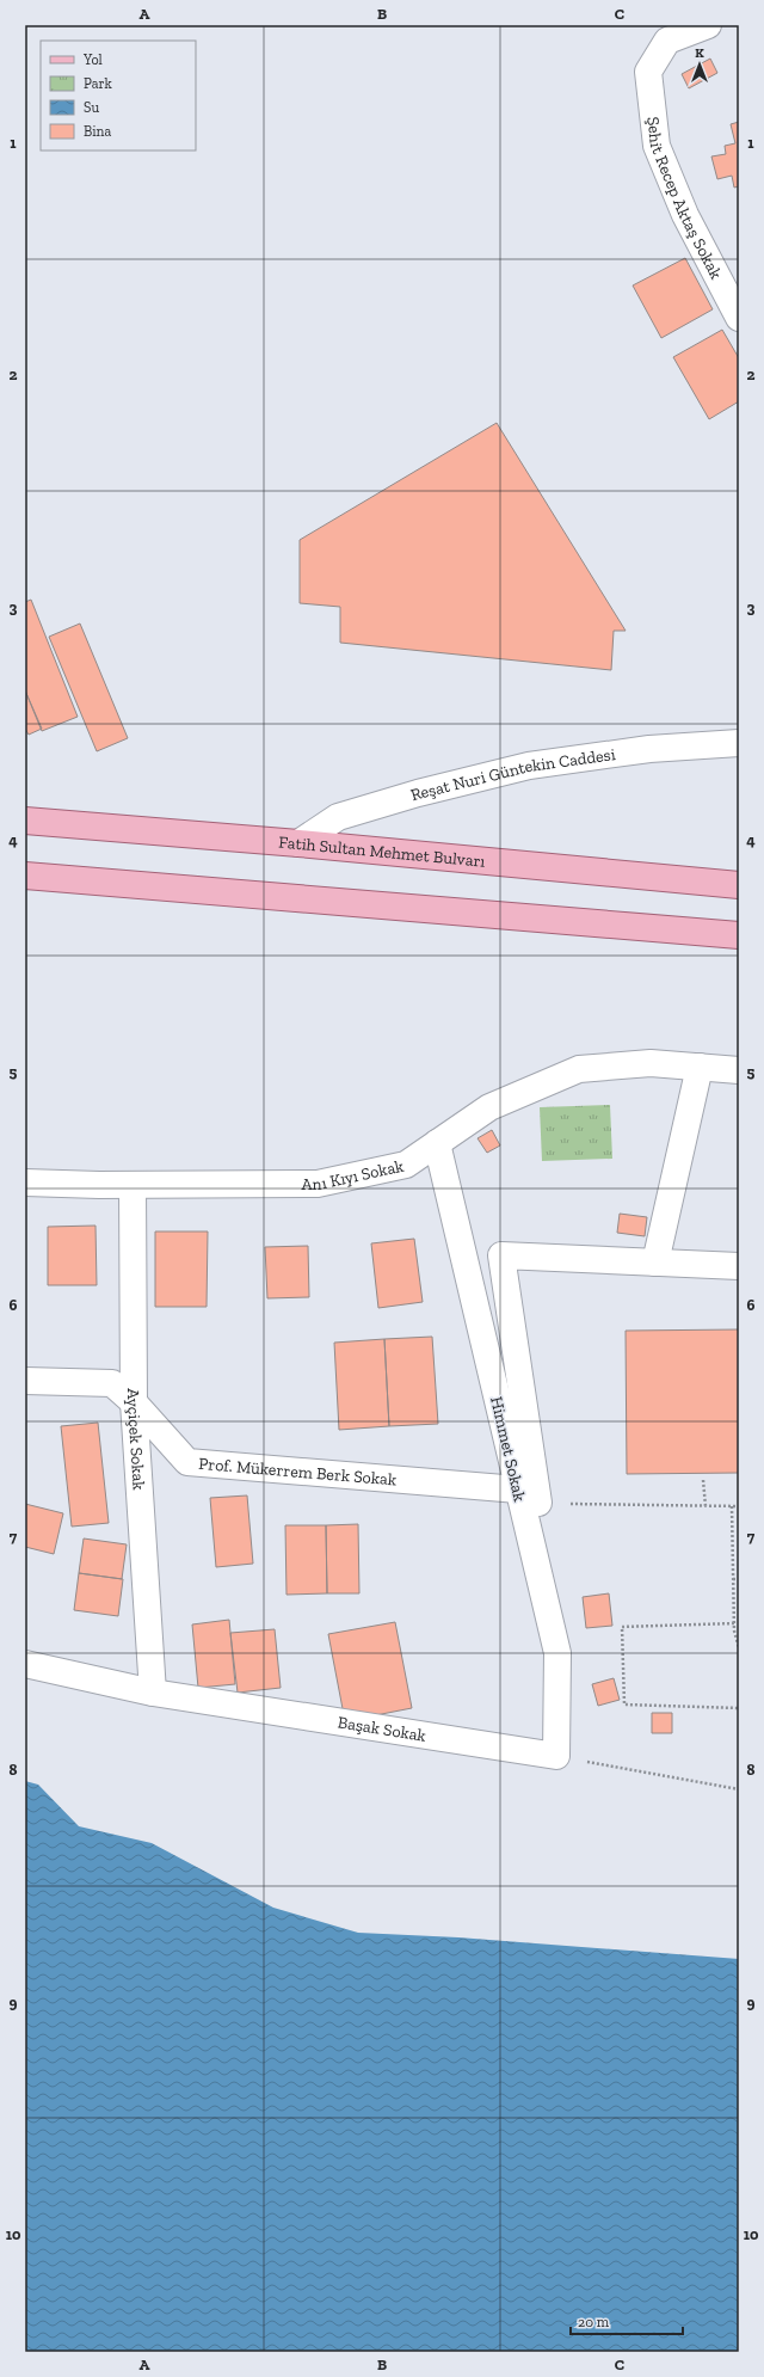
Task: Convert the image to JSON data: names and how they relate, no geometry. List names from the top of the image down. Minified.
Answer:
{"streets":{"main road":["Fatih Sultan Mehmet Bulvarı"],"street":["Şehit Recep Aktaş Sokak","Reşat Nuri Güntekin Caddesi","Anı Kıyı Sokak","Ayçiçek Sokak","Himmet Sokak","Prof. Mükerrem Berk Sokak","Başak Sokak"]},"crossings":[["Reşat Nuri Güntekin Caddesi","Fatih Sultan Mehmet Bulvarı"],["Anı Kıyı Sokak","Ayçiçek Sokak"],["Anı Kıyı Sokak","Himmet Sokak"],["Ayçiçek Sokak","Prof. Mükerrem Berk Sokak"],["Ayçiçek Sokak","Başak Sokak"],["Himmet Sokak","Prof. Mükerrem Berk Sokak"],["Himmet Sokak","Başak Sokak"]],"legend":["Yol","Park","Su","Bina"],"scale_bar":"20 m","north":"top","grid":{"columns":["A","B","C"],"rows":["1","2","3","4","5","6","7","8","9","10"]}}
